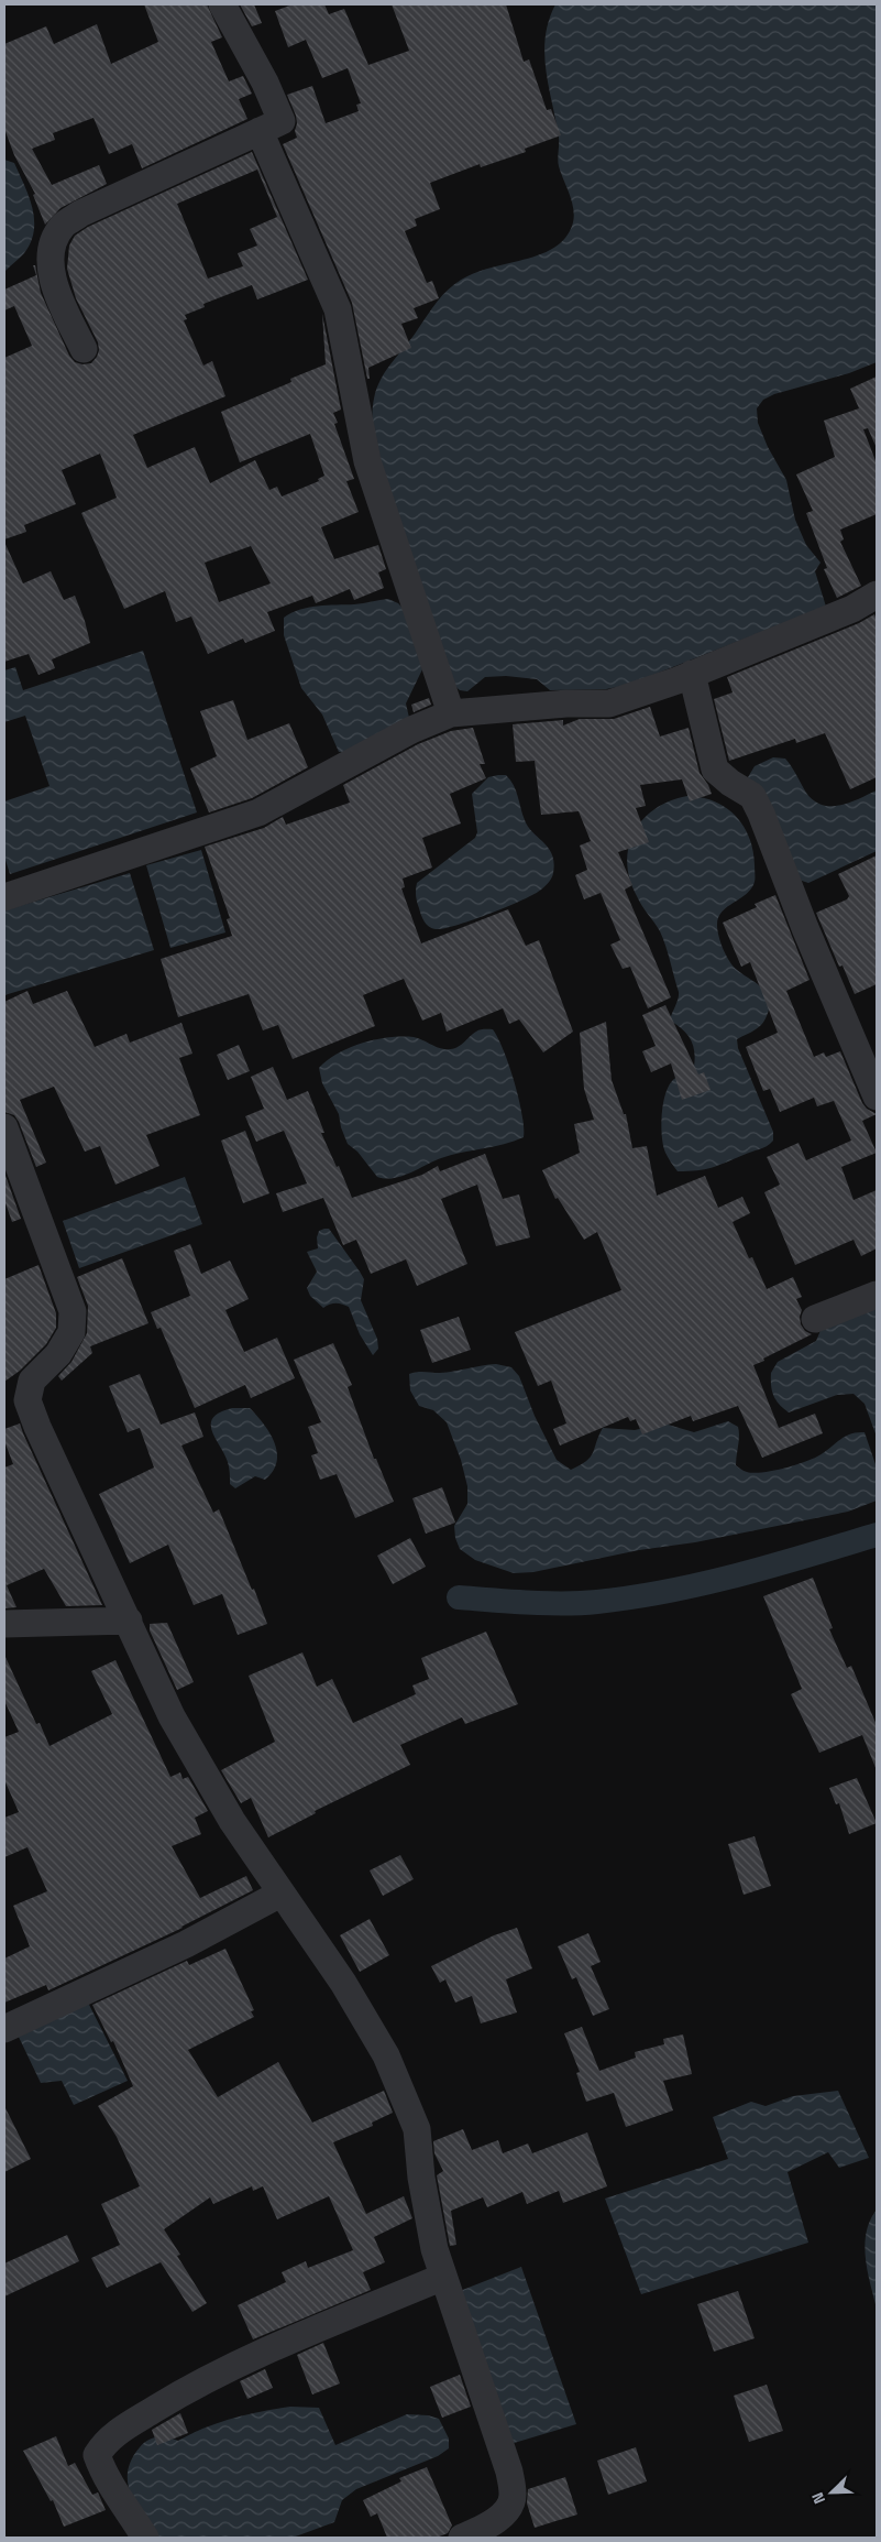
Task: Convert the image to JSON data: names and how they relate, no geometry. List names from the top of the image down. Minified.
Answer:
{"north":"bottom left"}
